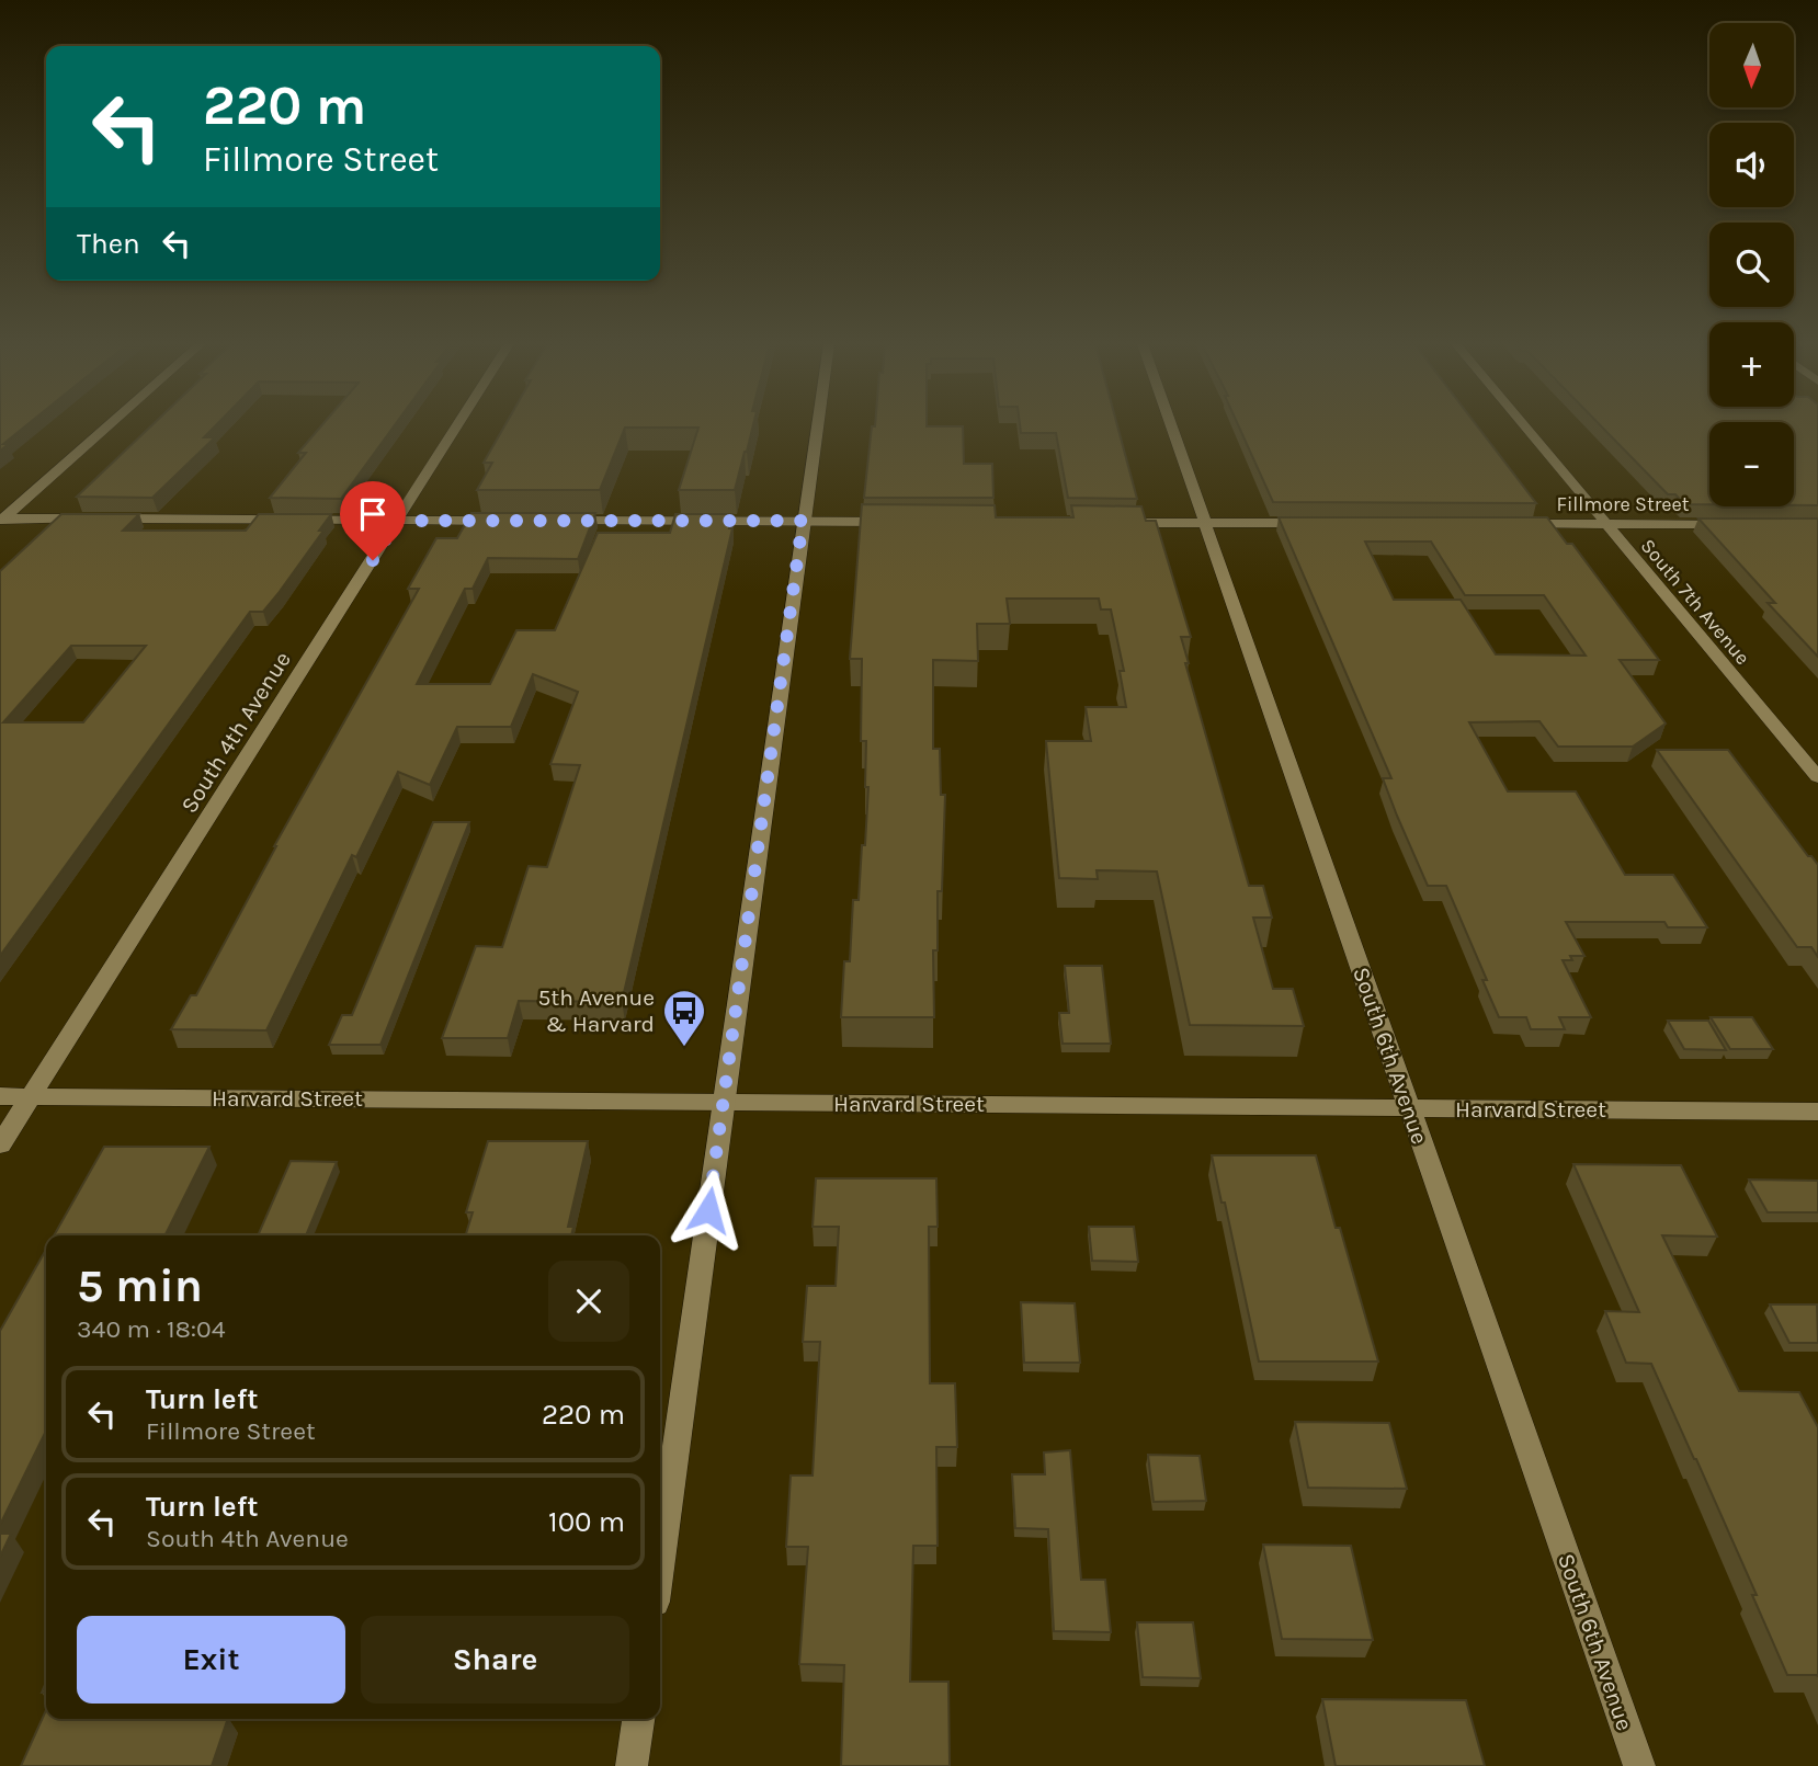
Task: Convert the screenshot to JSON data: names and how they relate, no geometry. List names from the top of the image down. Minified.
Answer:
{"streets":{"street":["Fillmore Street","South 7th Avenue","South 4th Avenue","South 6th Avenue","Harvard Street"]},"crossings":[["Fillmore Street","South 7th Avenue"],["South 4th Avenue","Harvard Street"],["South 6th Avenue","Harvard Street"]],"places":{"bus stop":["5th Avenue & Harvard"]},"north":"bottom","page":{"map_buttons":["+","−"],"turn":["220 m","Fillmore Street"],"then":"Then","heading":["5 min","340 m · 18:04"],"list":[{"name":"Turn left","note":"Fillmore Street","value":"220 m"},{"name":"Turn left","note":"South 4th Avenue","value":"100 m"}],"buttons":["Exit","Share"]}}
